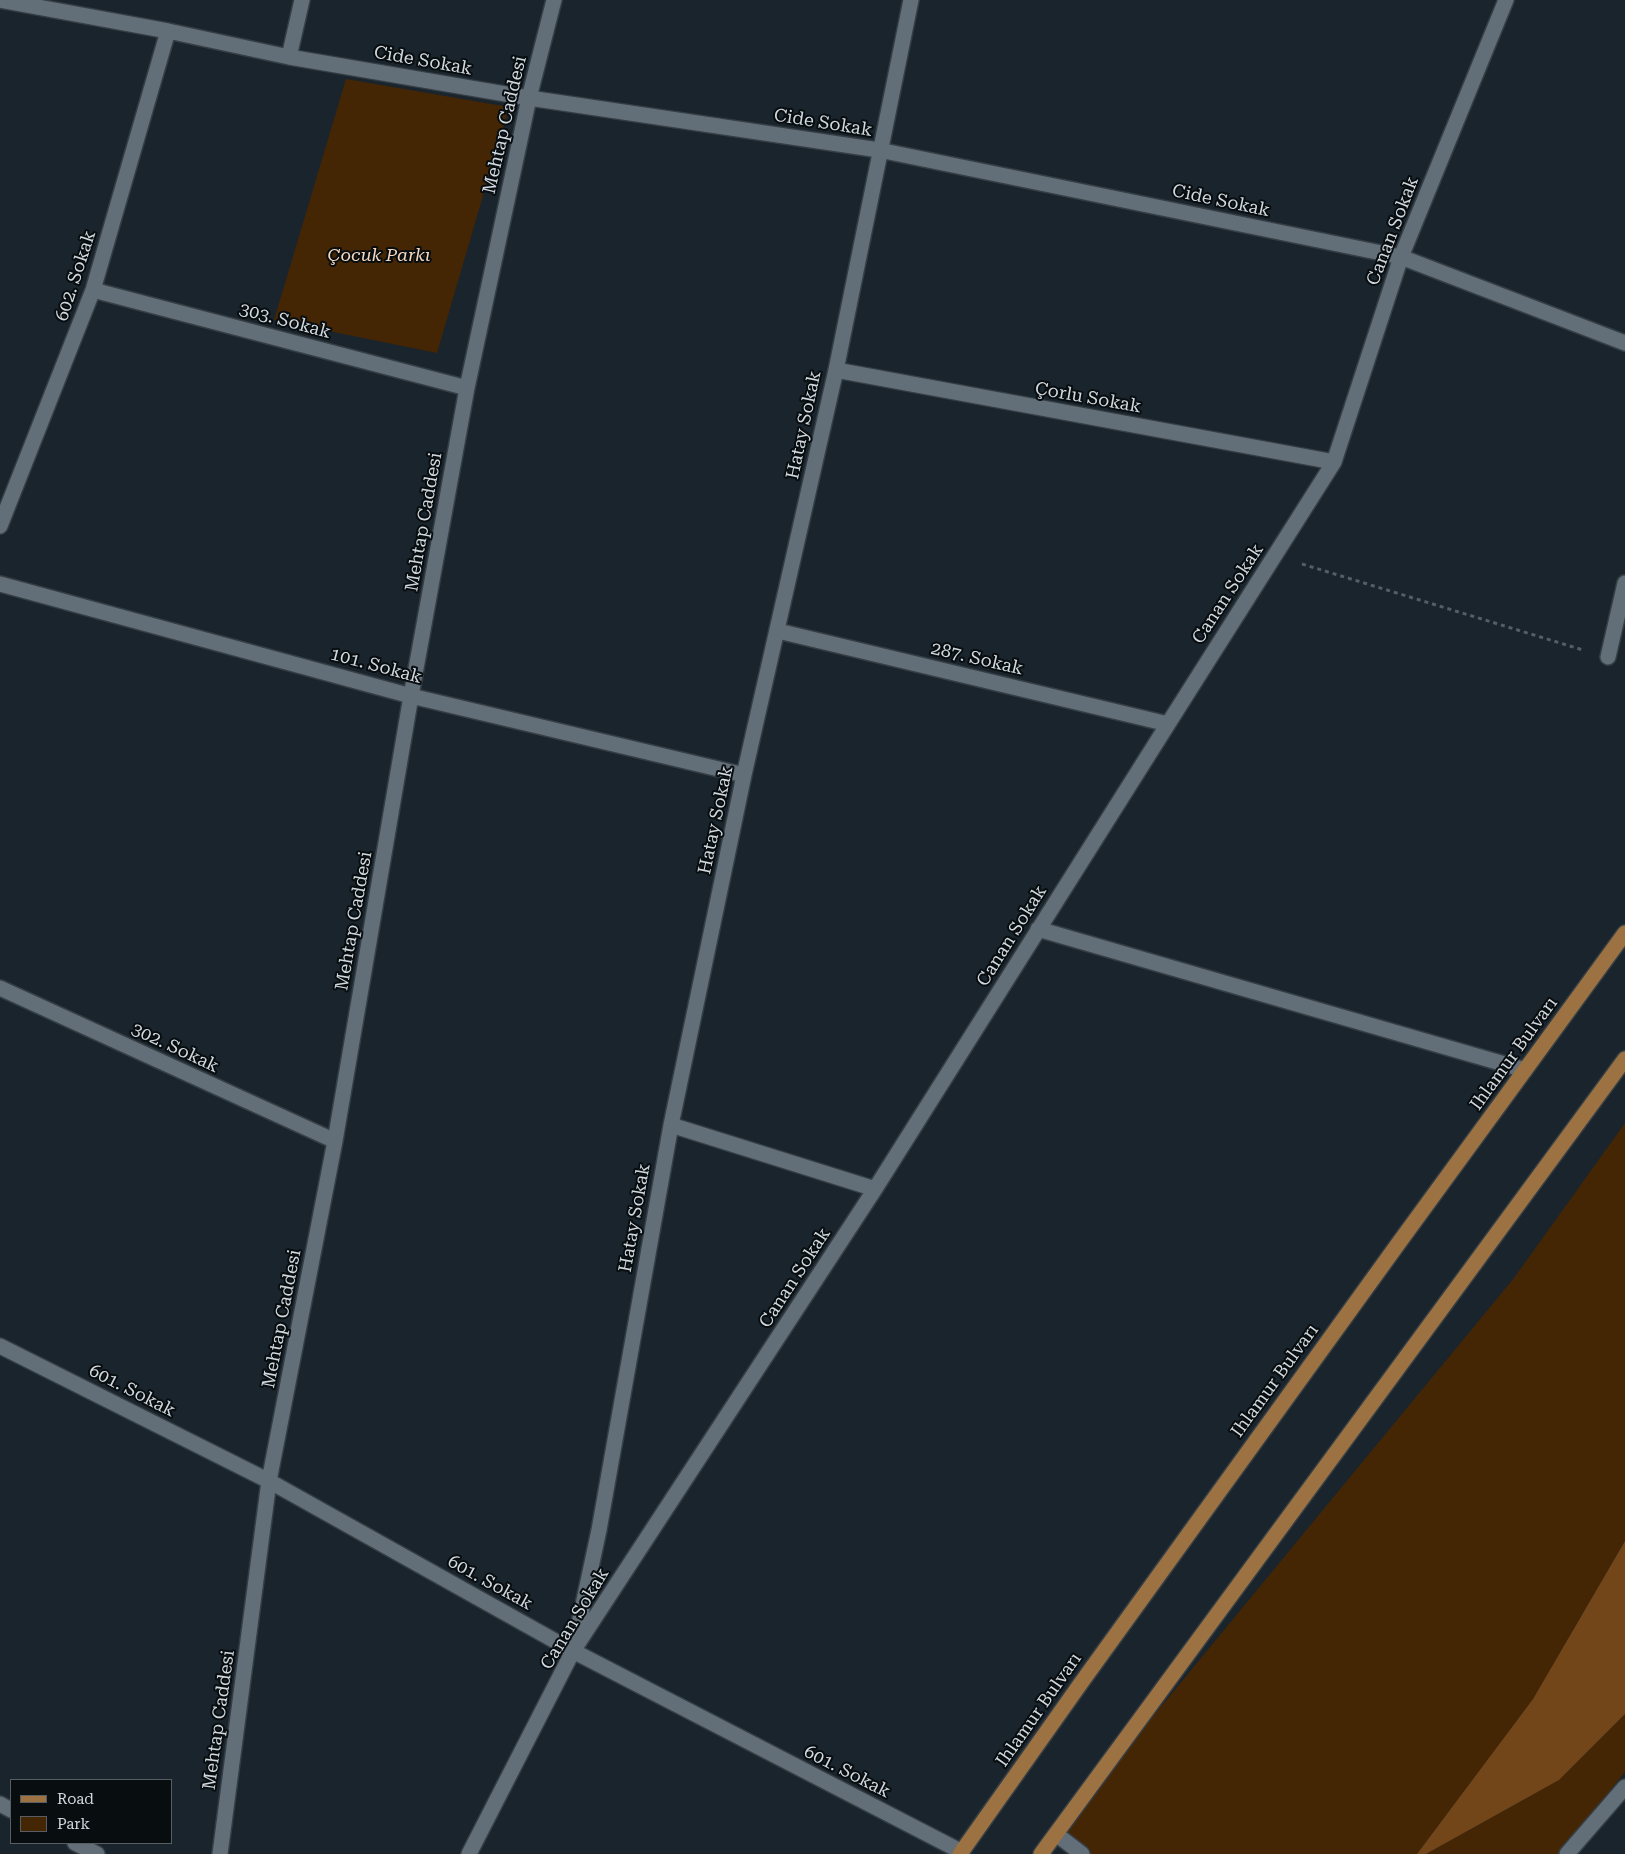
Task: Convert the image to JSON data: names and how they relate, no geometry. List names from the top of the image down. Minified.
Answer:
{"streets":{"main road":["Ihlamur Bulvarı"],"street":["Cide Sokak","Mehtap Caddesi","Canan Sokak","602. Sokak","303. Sokak","Çorlu Sokak","Hatay Sokak","287. Sokak","101. Sokak","302. Sokak","601. Sokak"]},"crossings":[["Cide Sokak","Mehtap Caddesi"],["Cide Sokak","Canan Sokak"],["Cide Sokak","602. Sokak"],["Cide Sokak","Hatay Sokak"],["Mehtap Caddesi","303. Sokak"],["Mehtap Caddesi","101. Sokak"],["Mehtap Caddesi","302. Sokak"],["Mehtap Caddesi","601. Sokak"],["Canan Sokak","Çorlu Sokak"],["Canan Sokak","Hatay Sokak"],["Canan Sokak","287. Sokak"],["Canan Sokak","601. Sokak"],["602. Sokak","303. Sokak"],["Çorlu Sokak","Hatay Sokak"],["Hatay Sokak","287. Sokak"],["Hatay Sokak","101. Sokak"],["Hatay Sokak","601. Sokak"],["Ihlamur Bulvarı","601. Sokak"]],"parks":["Çocuk Parkı"],"legend":["Road","Park"]}
